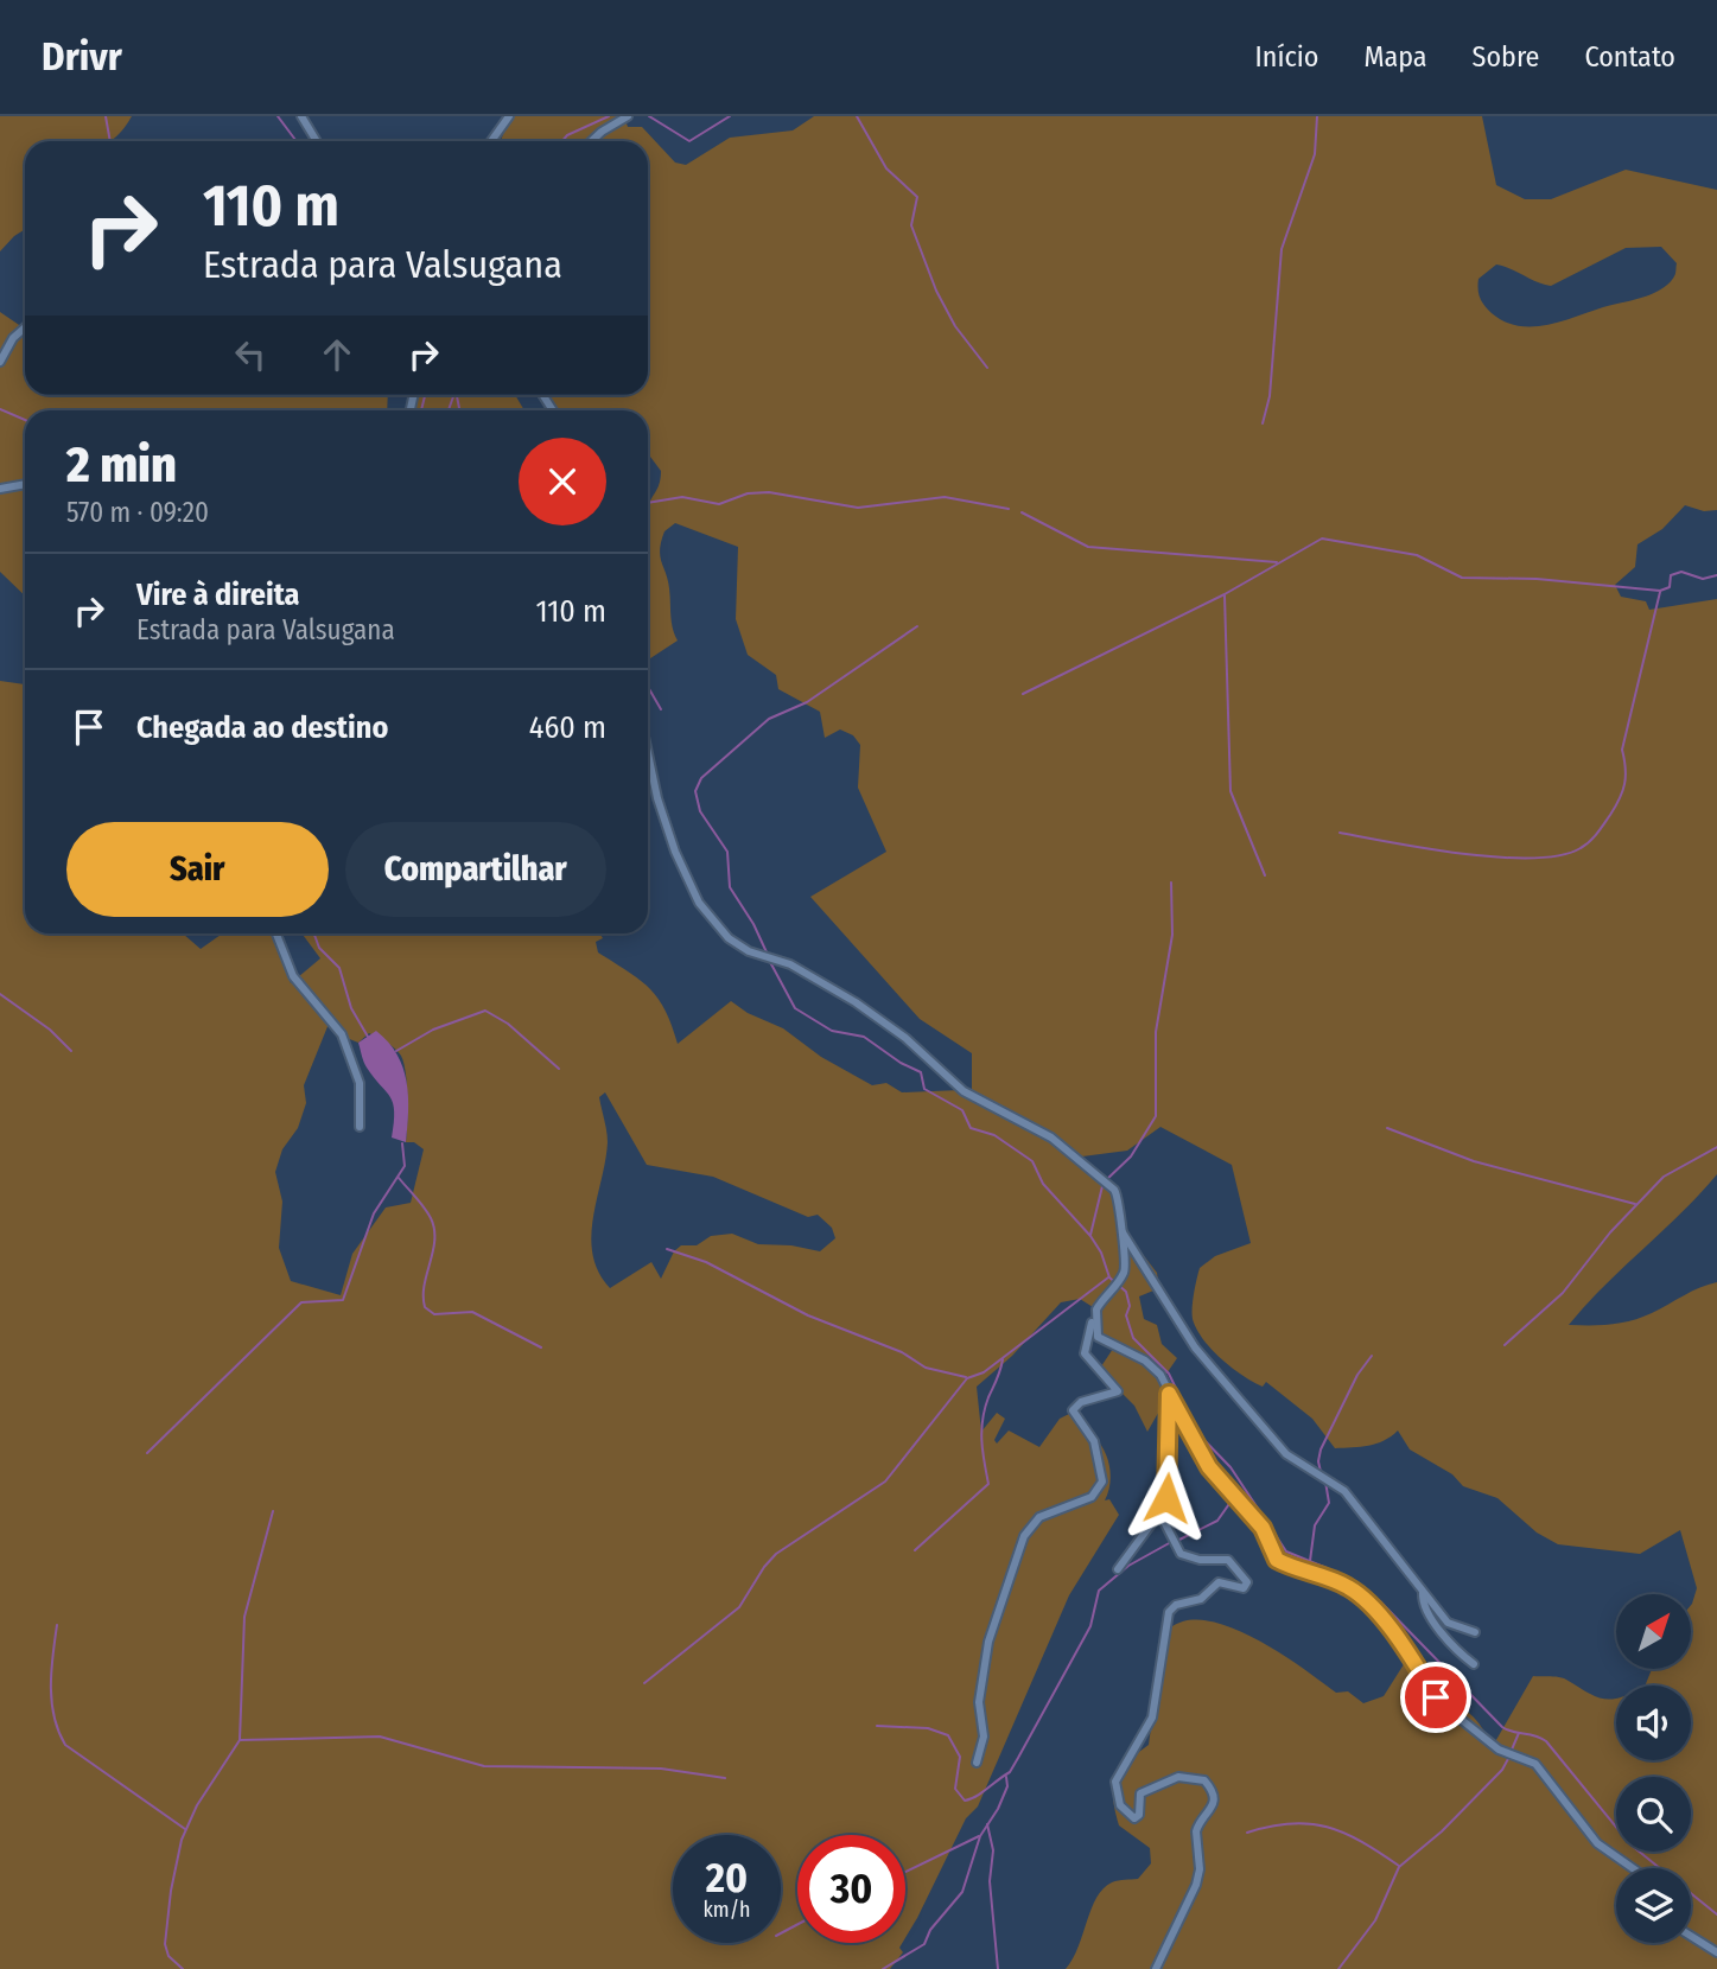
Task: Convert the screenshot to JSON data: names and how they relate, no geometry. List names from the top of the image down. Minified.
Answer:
{"north":"top right","page":{"header":"Drivr","nav":["Início","Mapa","Sobre","Contato"],"turn":["110 m","Estrada para Valsugana"],"heading":["2 min","570 m · 09:20"],"list":[{"name":"Vire à direita","note":"Estrada para Valsugana","value":"110 m"},{"name":"Chegada ao destino","value":"460 m"}],"buttons":["Sair","Compartilhar"],"speed":"20 km/h","limit":"30"}}
